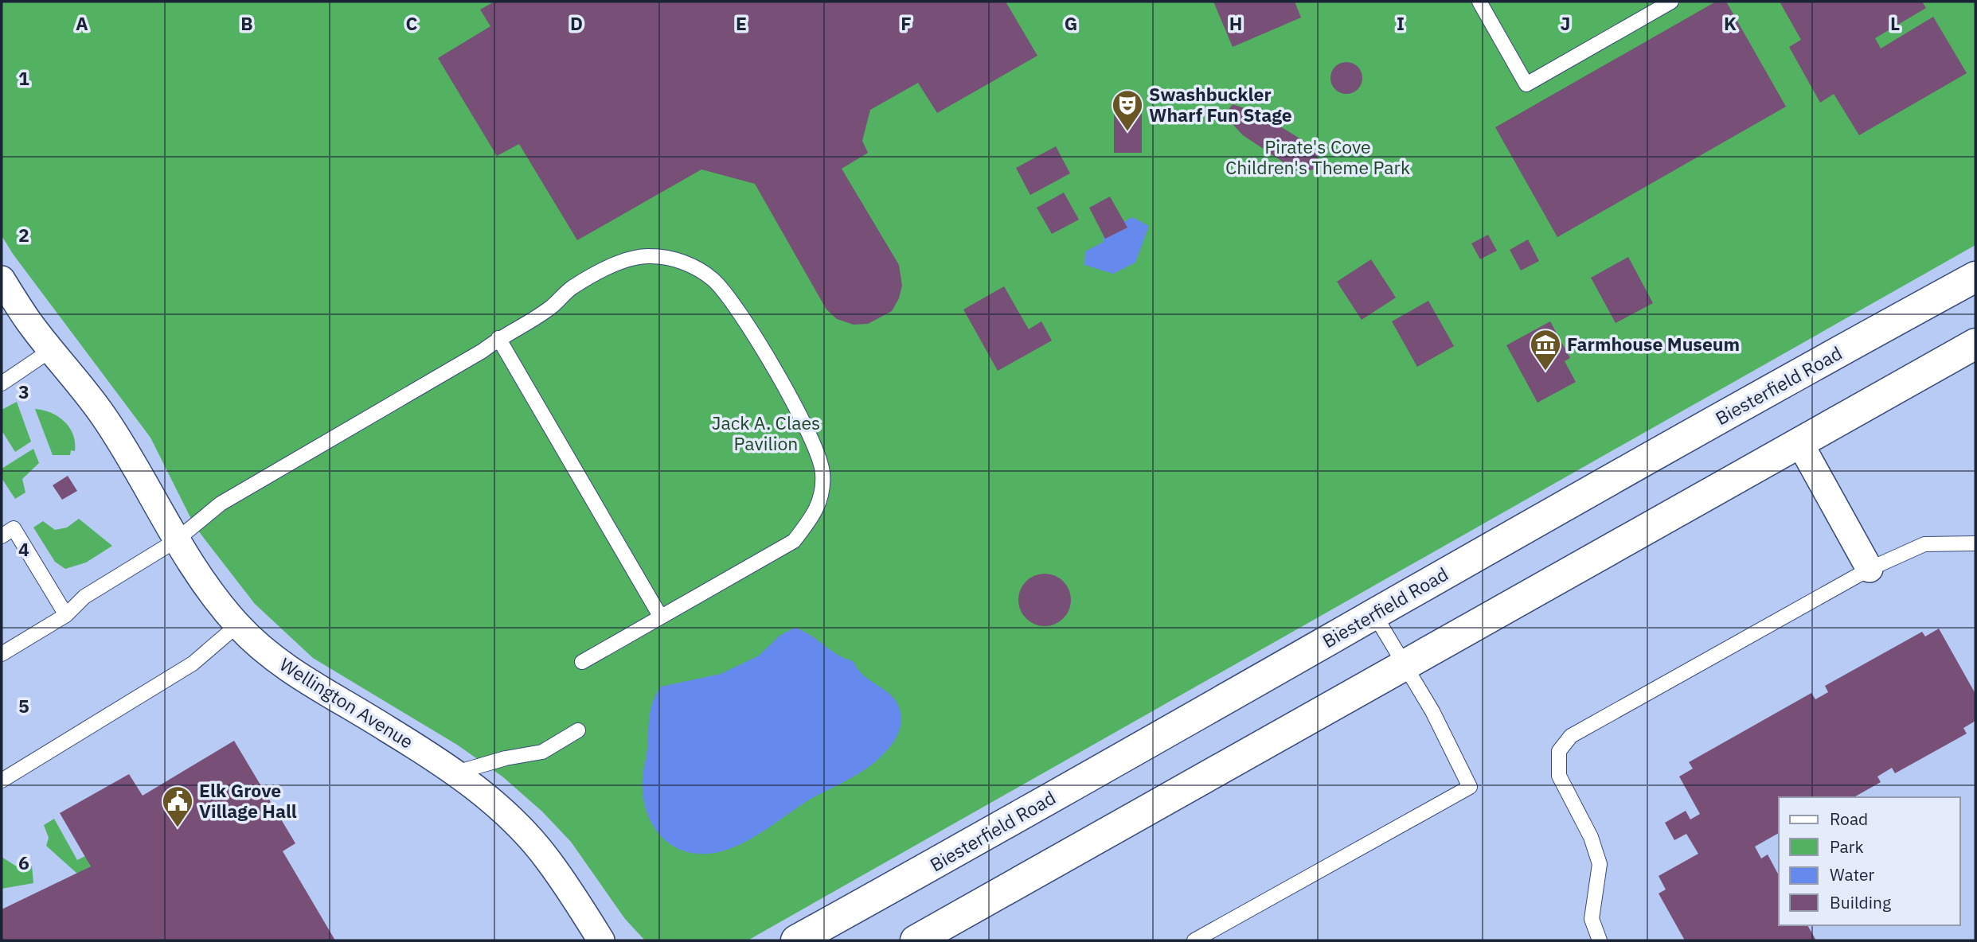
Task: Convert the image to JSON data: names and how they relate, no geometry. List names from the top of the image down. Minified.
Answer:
{"streets":{"main road":["Biesterfield Road"],"street":["Wellington Avenue"]},"parks":["Pirate's Cove Children's Theme Park","Jack A. Claes Pavilion"],"places":{"theatre":["Swashbuckler Wharf Fun Stage"],"museum":["Farmhouse Museum"],"public building":["Elk Grove Village Hall"]},"legend":["Road","Park","Water","Building"],"grid":{"columns":["A","B","C","D","E","F","G","H","I","J","K","L"],"rows":["1","2","3","4","5","6"]}}
